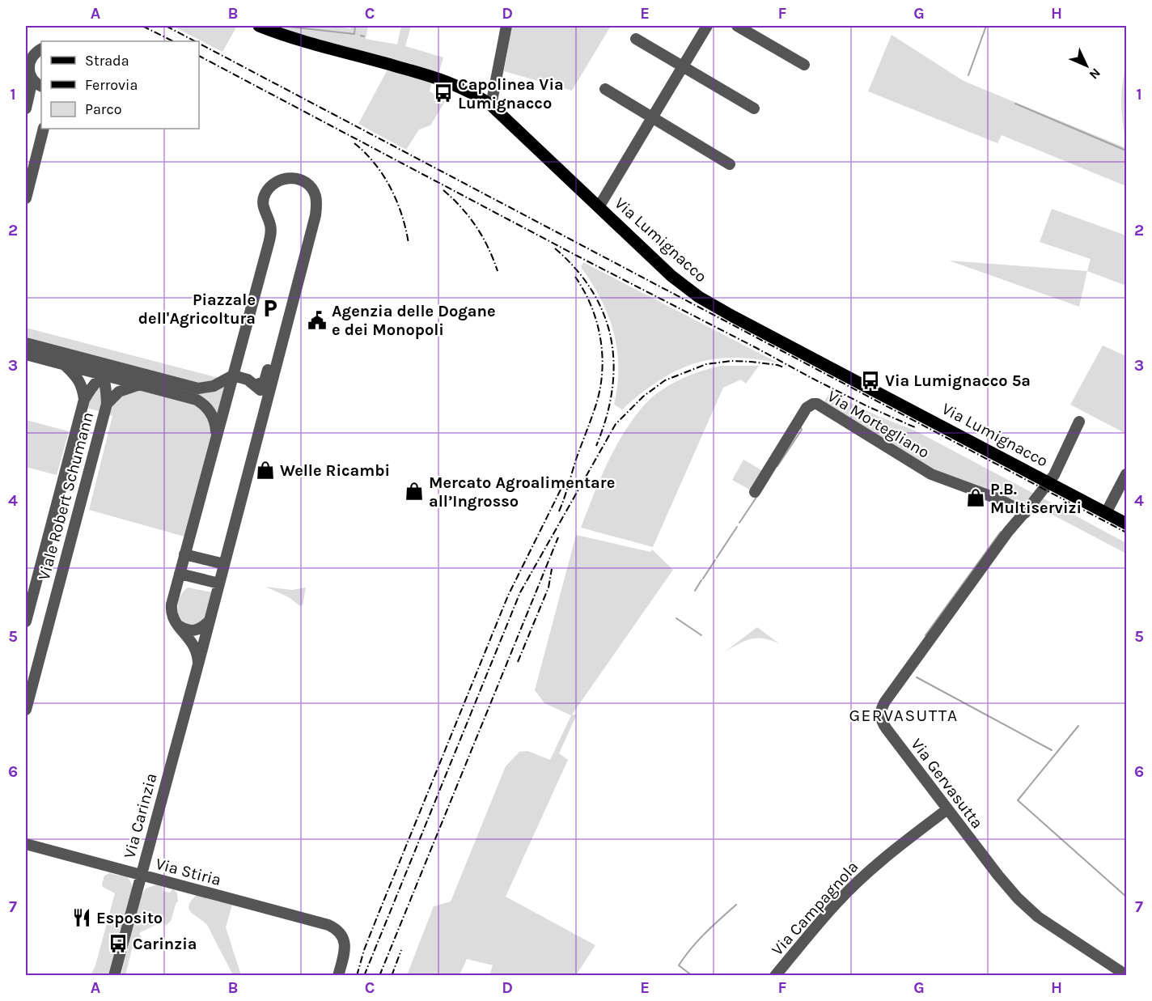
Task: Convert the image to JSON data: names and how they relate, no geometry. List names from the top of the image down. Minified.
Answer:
{"streets":{"main road":["Via Lumignacco"],"street":["Via Mortegliano","Viale Robert Schumann","Via Gervasutta","Via Carinzia","Via Stiria","Via Campagnola"]},"crossings":[["Via Lumignacco","Via Gervasutta"],["Via Mortegliano","Via Gervasutta"],["Via Gervasutta","Via Campagnola"],["Via Carinzia","Via Stiria"]],"districts":["GERVASUTTA"],"places":{"bus stop":["Capolinea Via Lumignacco","Via Lumignacco 5ª","Carinzia"],"parking":["Piazzale dell'Agricoltura"],"public building":["Agenzia delle Dogane e dei Monopoli"],"shop":["Welle Ricambi","Mercato Agroalimentare all’Ingrosso","P.B. Multiservizi"],"restaurant":["Esposito"]},"legend":["Strada","Ferrovia","Parco"],"north":"bottom right","grid":{"columns":["A","B","C","D","E","F","G","H"],"rows":["1","2","3","4","5","6","7"]}}
